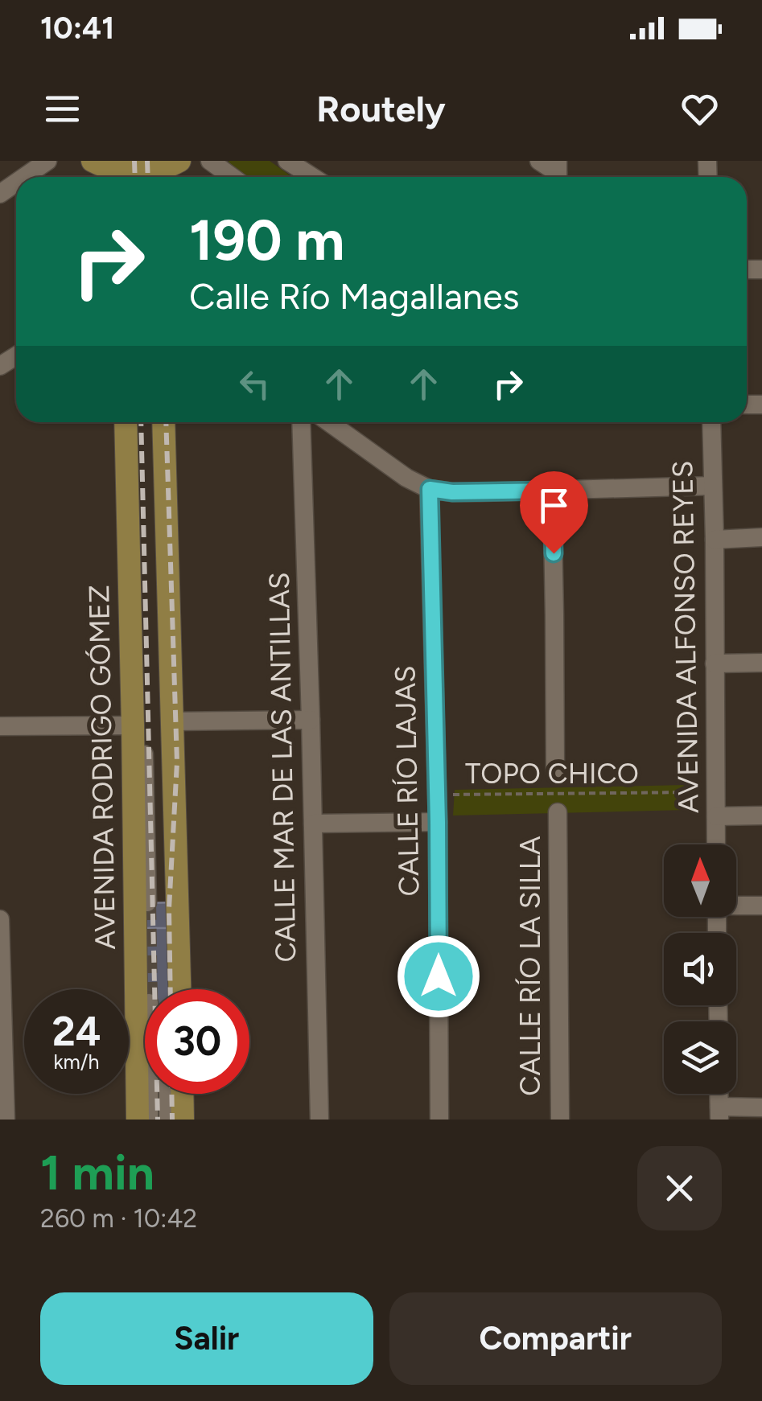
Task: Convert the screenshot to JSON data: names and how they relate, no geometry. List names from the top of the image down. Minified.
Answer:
{"streets":{"main road":["AVENIDA RODRIGO GÓMEZ"],"street":["AVENIDA ALFONSO REYES","CALLE MAR DE LAS ANTILLAS","CALLE RÍO LAJAS","CALLE RÍO LA SILLA"],"path":["TOPO CHICO"]},"crossings":[["AVENIDA ALFONSO REYES","TOPO CHICO"],["TOPO CHICO","CALLE RÍO LAJAS"]],"north":"top","page":{"status":"10:41","header":"Routely","turn":["190 m","Calle Río Magallanes"],"speed":"24 km/h","limit":"30","heading":["1 min","260 m · 10:42"],"buttons":["Salir","Compartir"]}}
